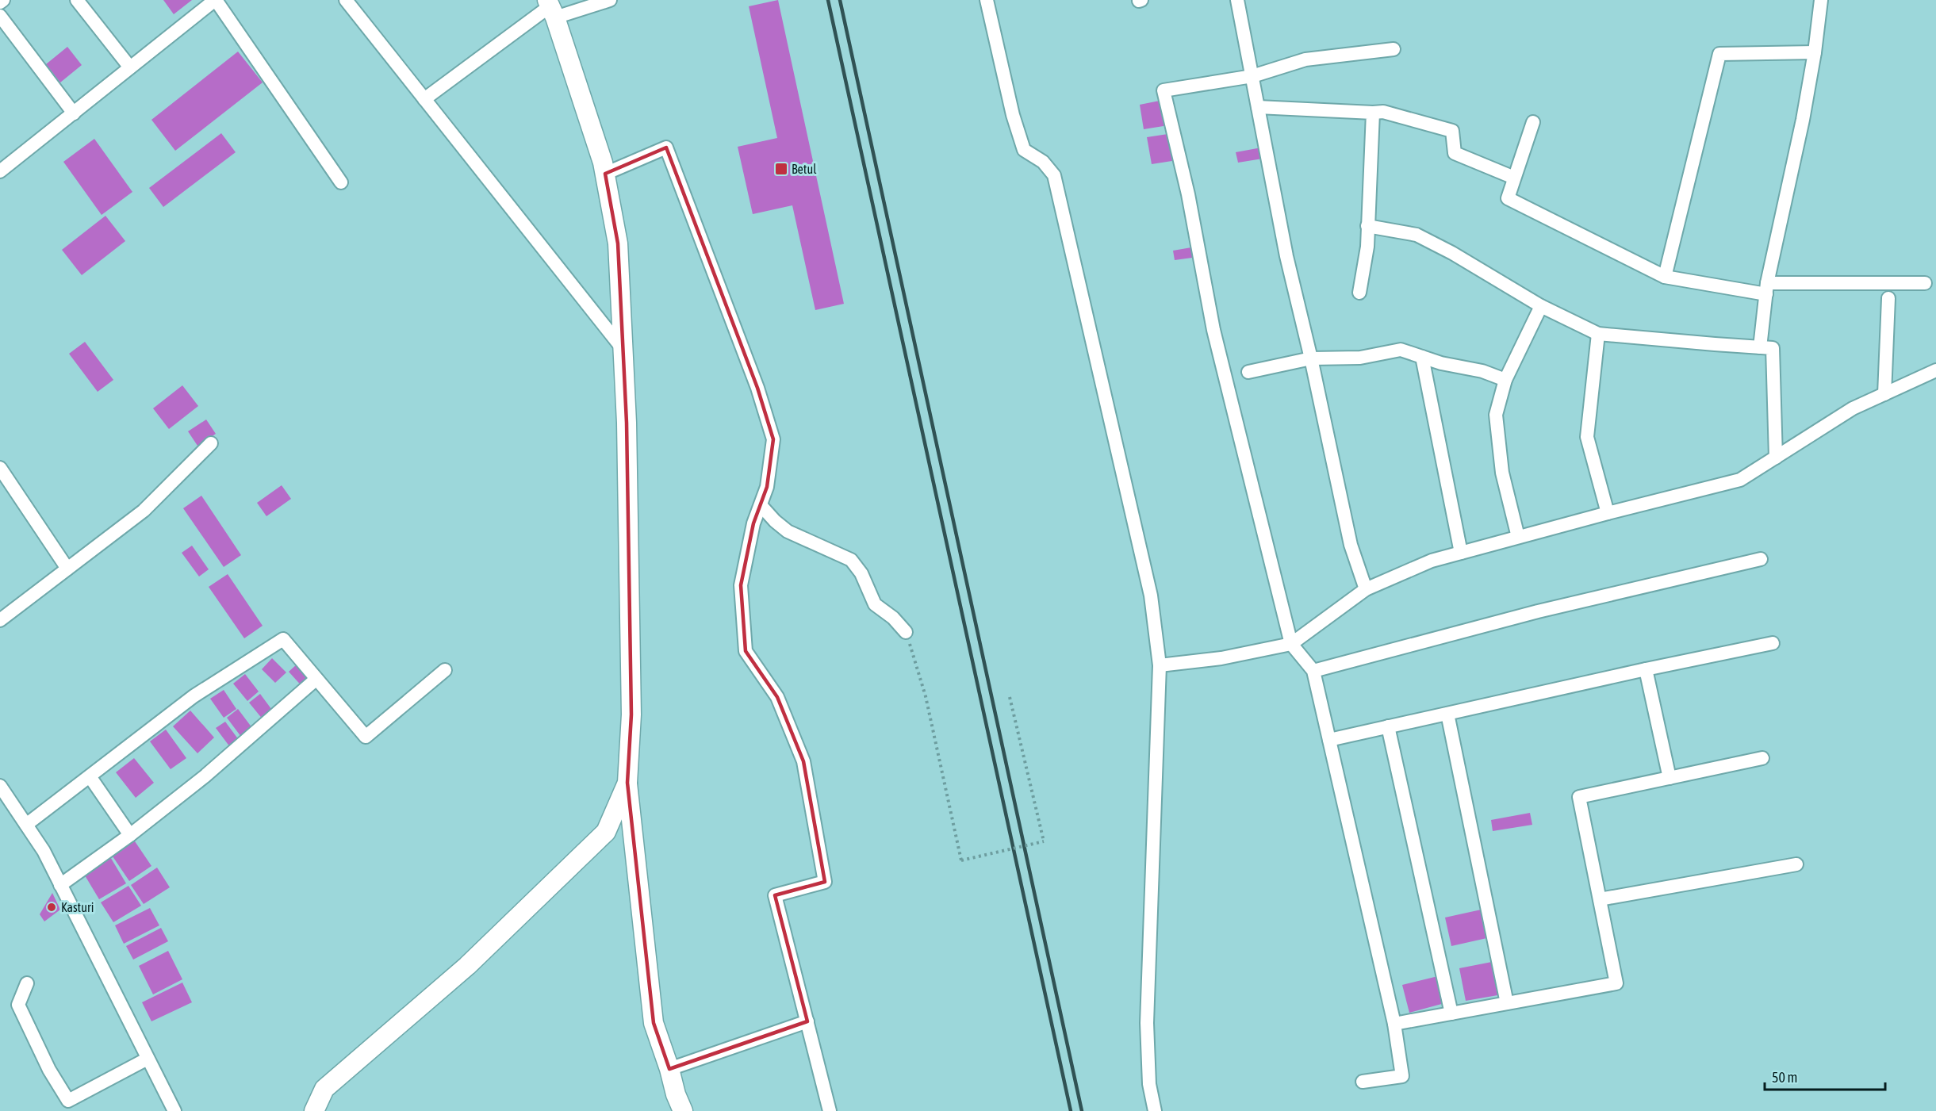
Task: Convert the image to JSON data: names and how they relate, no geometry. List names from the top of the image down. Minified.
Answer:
{"places":{"transit":["Betul"],"other":["Kasturi"]},"scale_bar":"50 m"}
